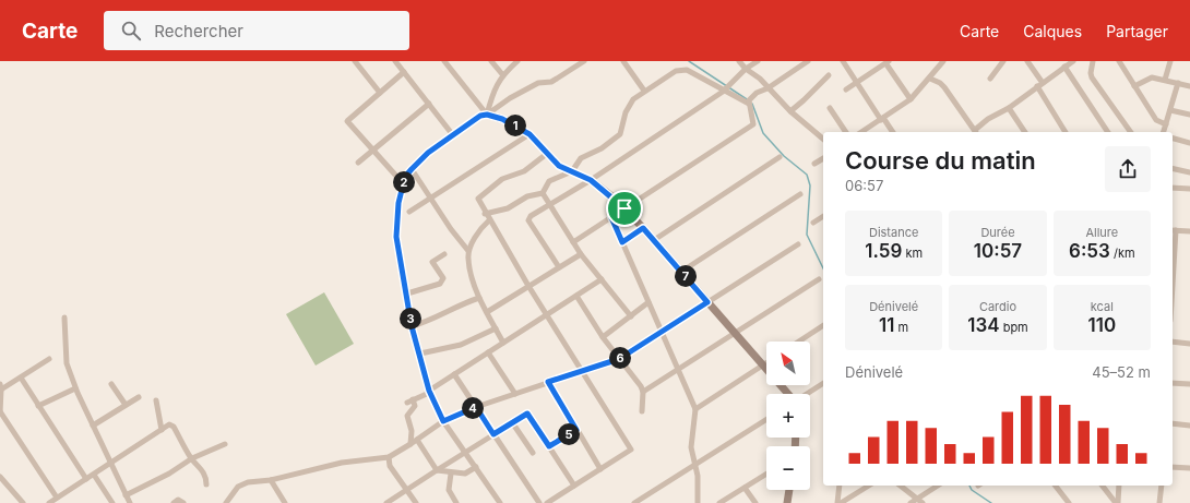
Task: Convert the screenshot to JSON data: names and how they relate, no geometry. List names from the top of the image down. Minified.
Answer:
{"north":"top left","page":{"header":"Carte","search":"Rechercher","nav":["Carte","Calques","Partager"],"pins":["1","2","7","3","6","4","5"],"heading":["Course du matin","06:57"],"stats":[["Distance","1.59 km"],["Durée","10:57"],["Allure","6:53 /km"],["Dénivelé","11 m"],["Cardio","134 bpm"],["kcal","110"]],"map_buttons":["+","−"],"chart":["Dénivelé","45–52 m"]}}
